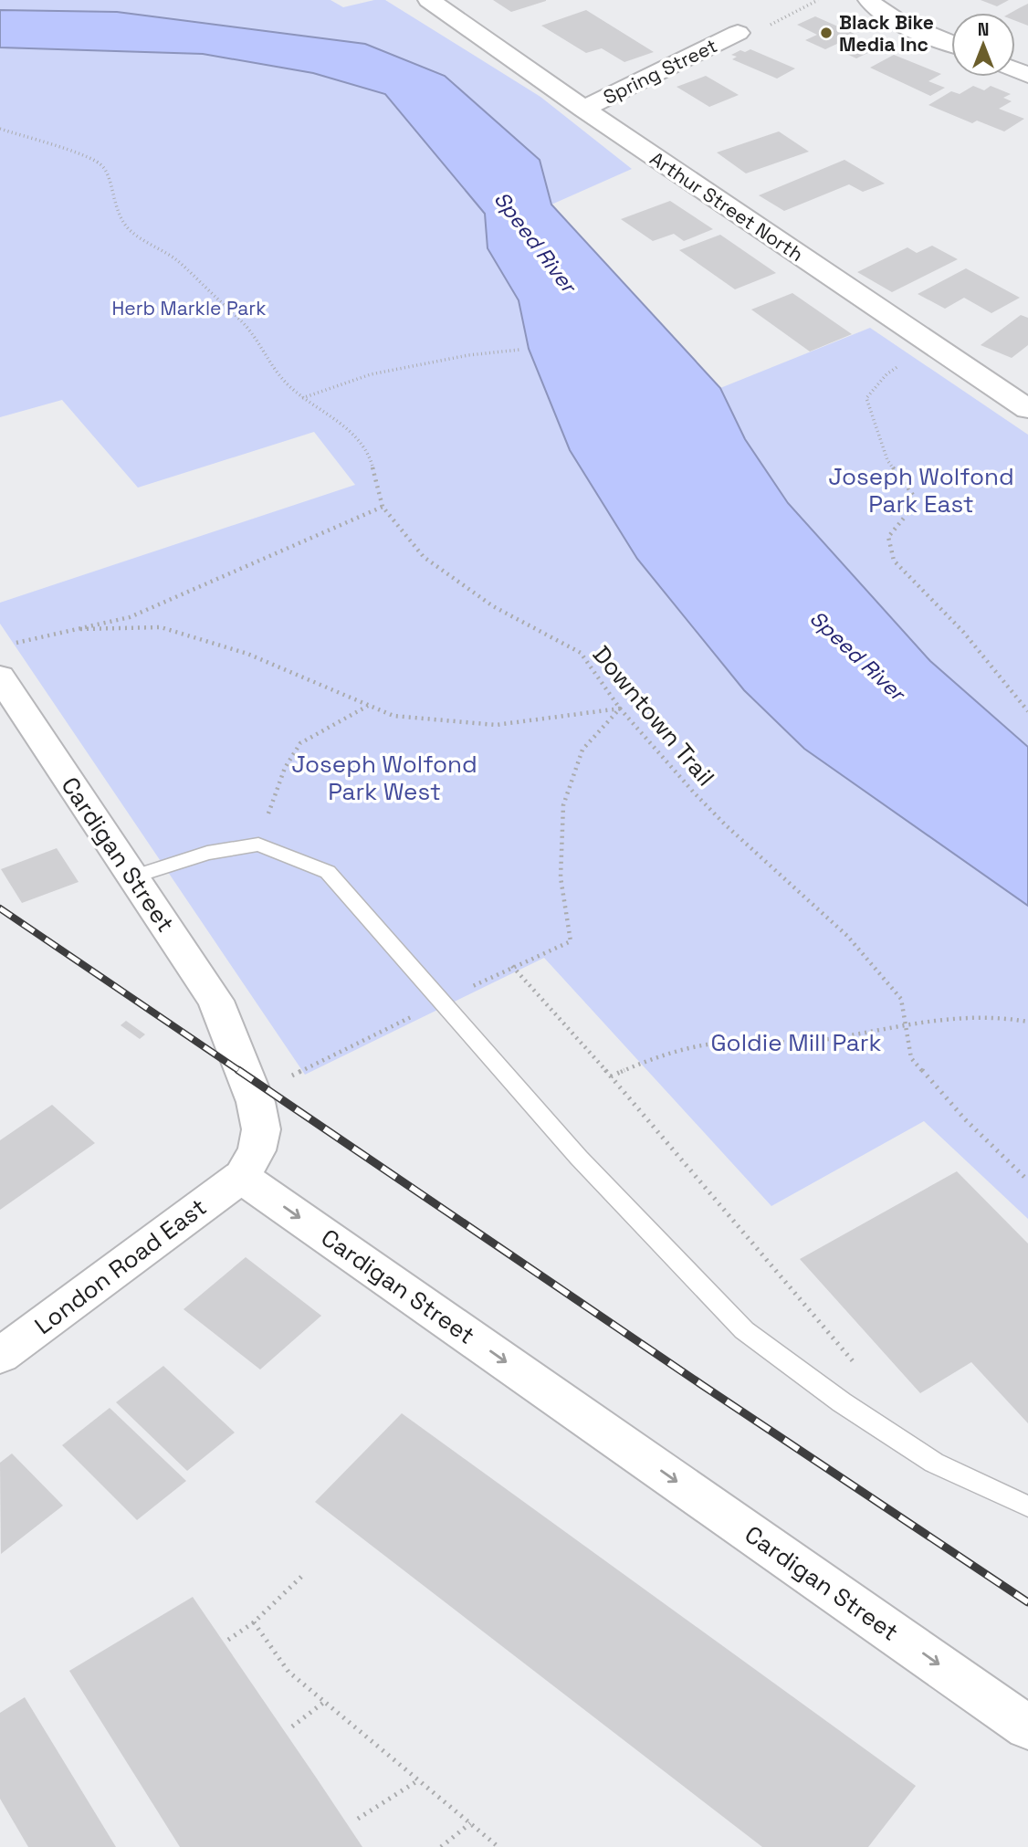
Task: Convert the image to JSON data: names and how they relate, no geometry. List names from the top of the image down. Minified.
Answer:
{"streets":{"street":["Spring Street","Arthur Street North","Cardigan Street","London Road East"],"path":["Downtown Trail"]},"crossings":[["Spring Street","Arthur Street North"],["Cardigan Street","London Road East"]],"one_way":["Cardigan Street"],"water":["Speed River"],"parks":["Herb Markle Park","Joseph Wolfond Park East","Joseph Wolfond Park West","Goldie Mill Park"],"places":["Black Bike Media Inc"],"north":"top"}
